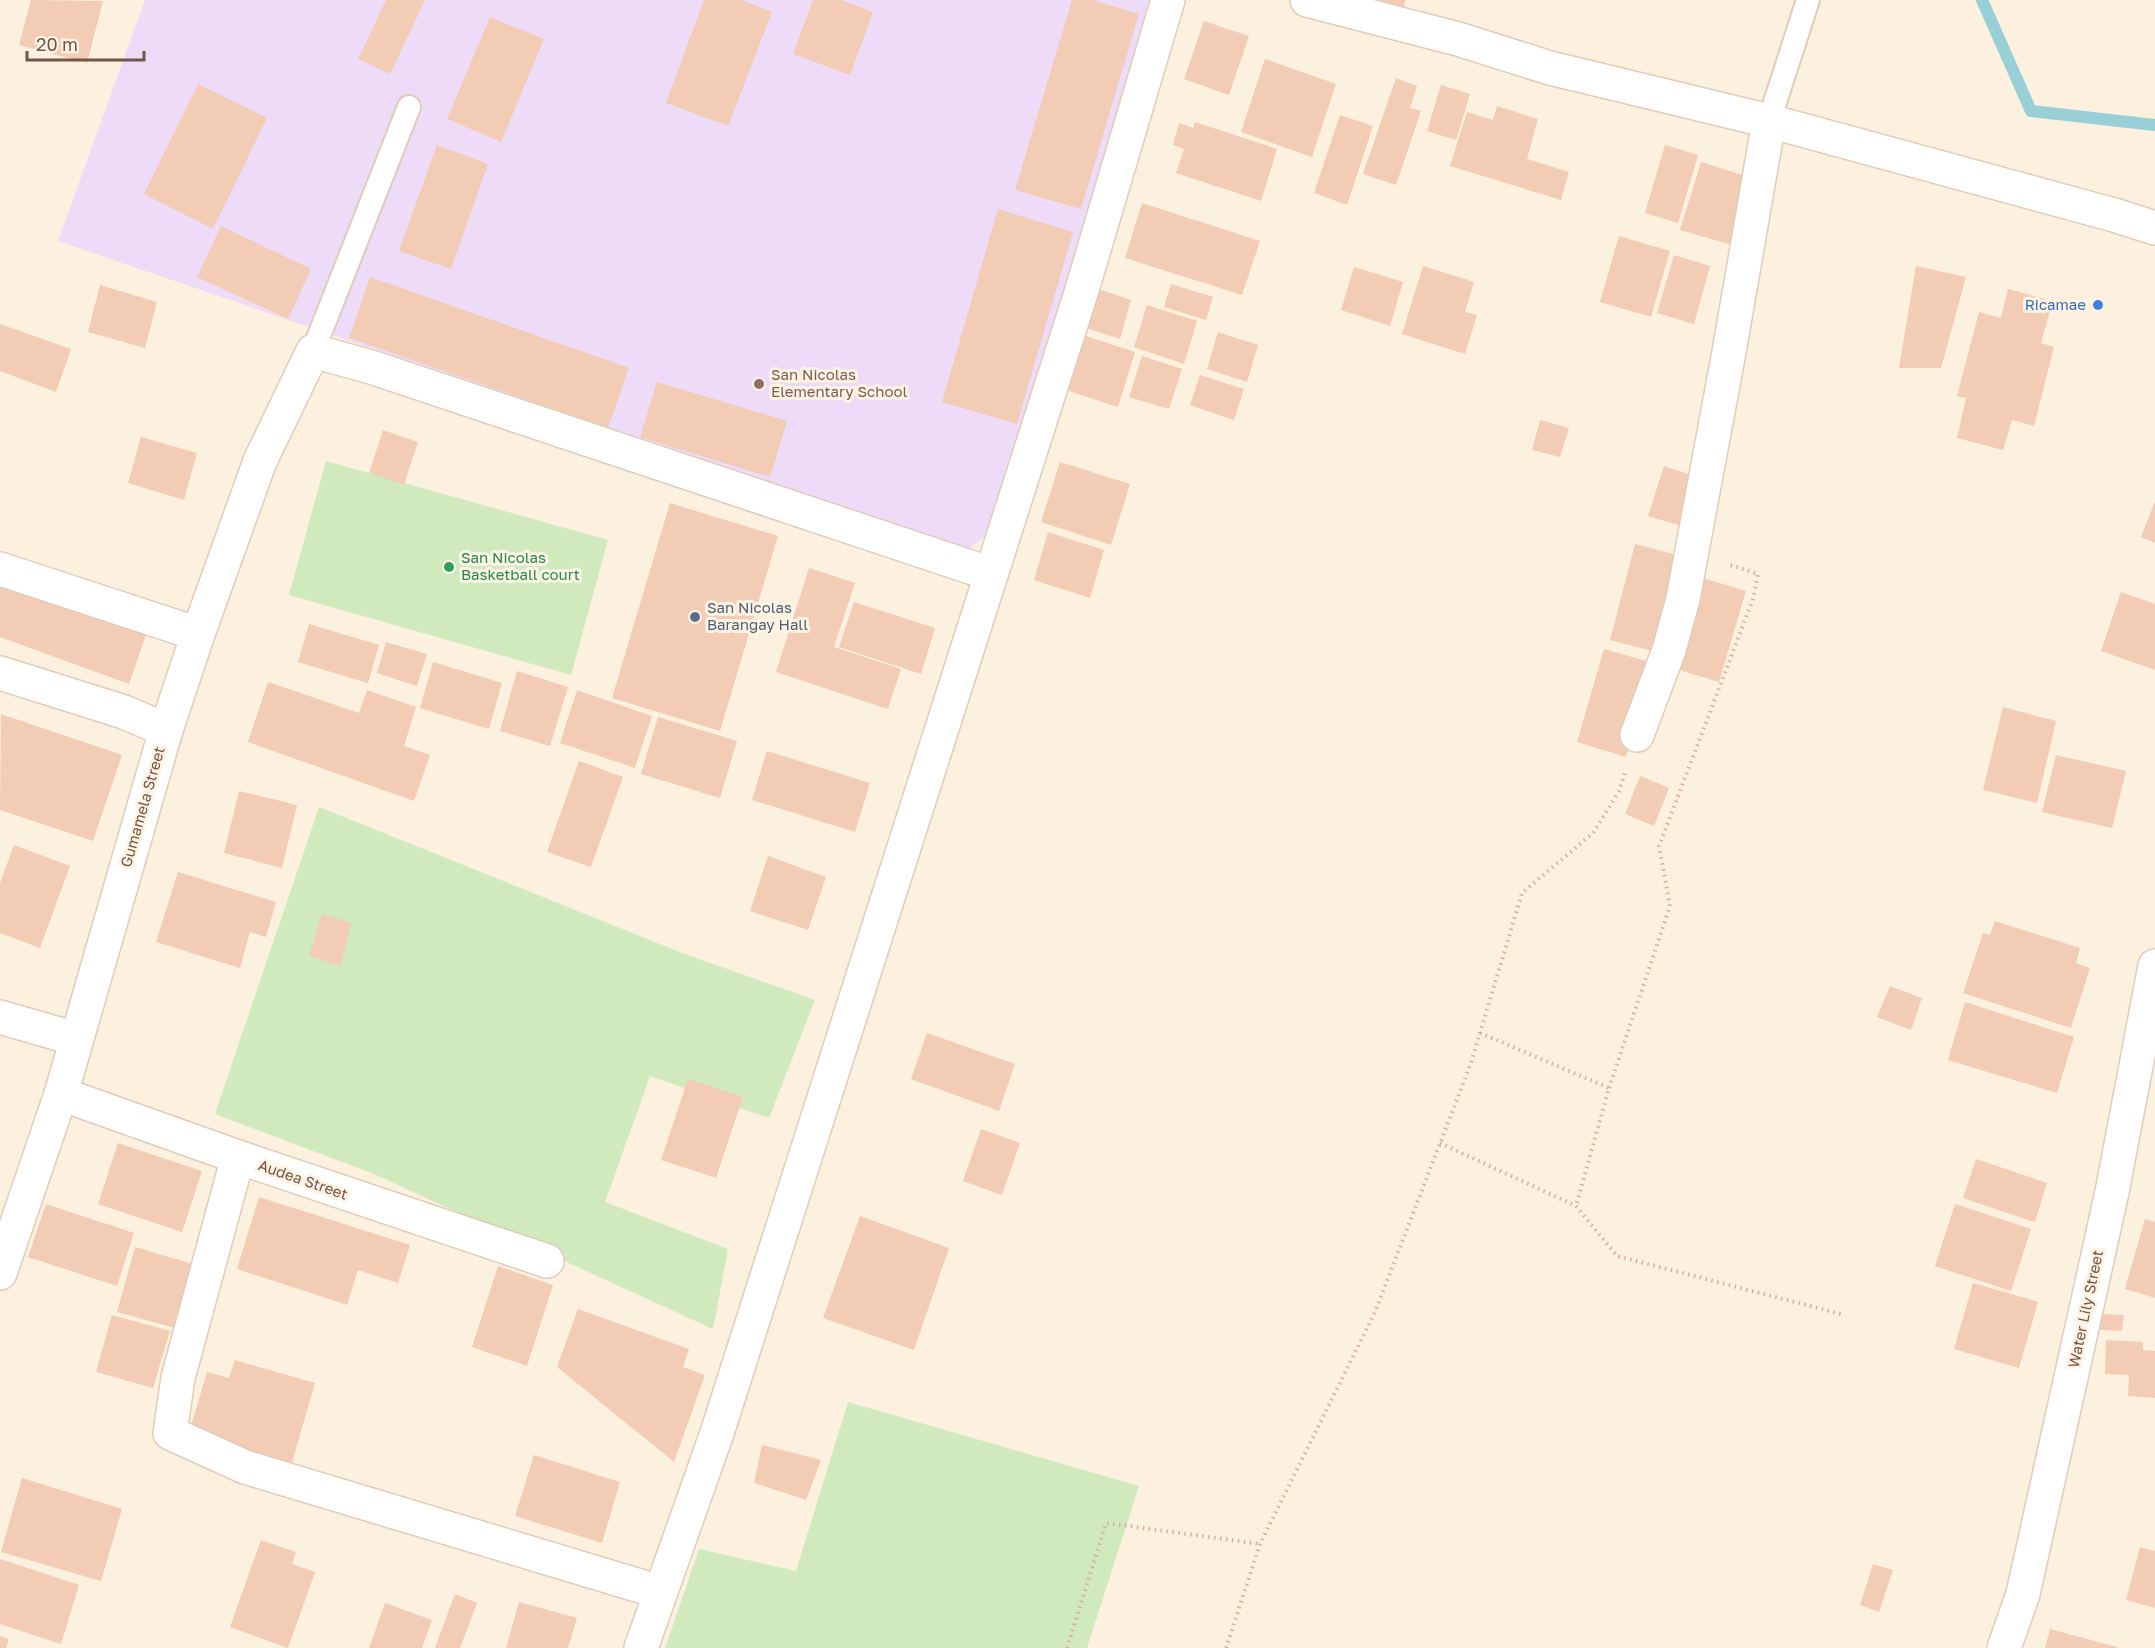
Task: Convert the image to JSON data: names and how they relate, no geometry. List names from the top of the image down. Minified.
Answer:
{"streets":{"street":["Gumamela Street","Audea Street","Water Lily Street"]},"crossings":[["Gumamela Street","Audea Street"]],"places":["Ricamae","San Nicolas Elementary School","San Nicolas Basketball court","San Nicolas Barangay Hall"],"scale_bar":"20 m"}
